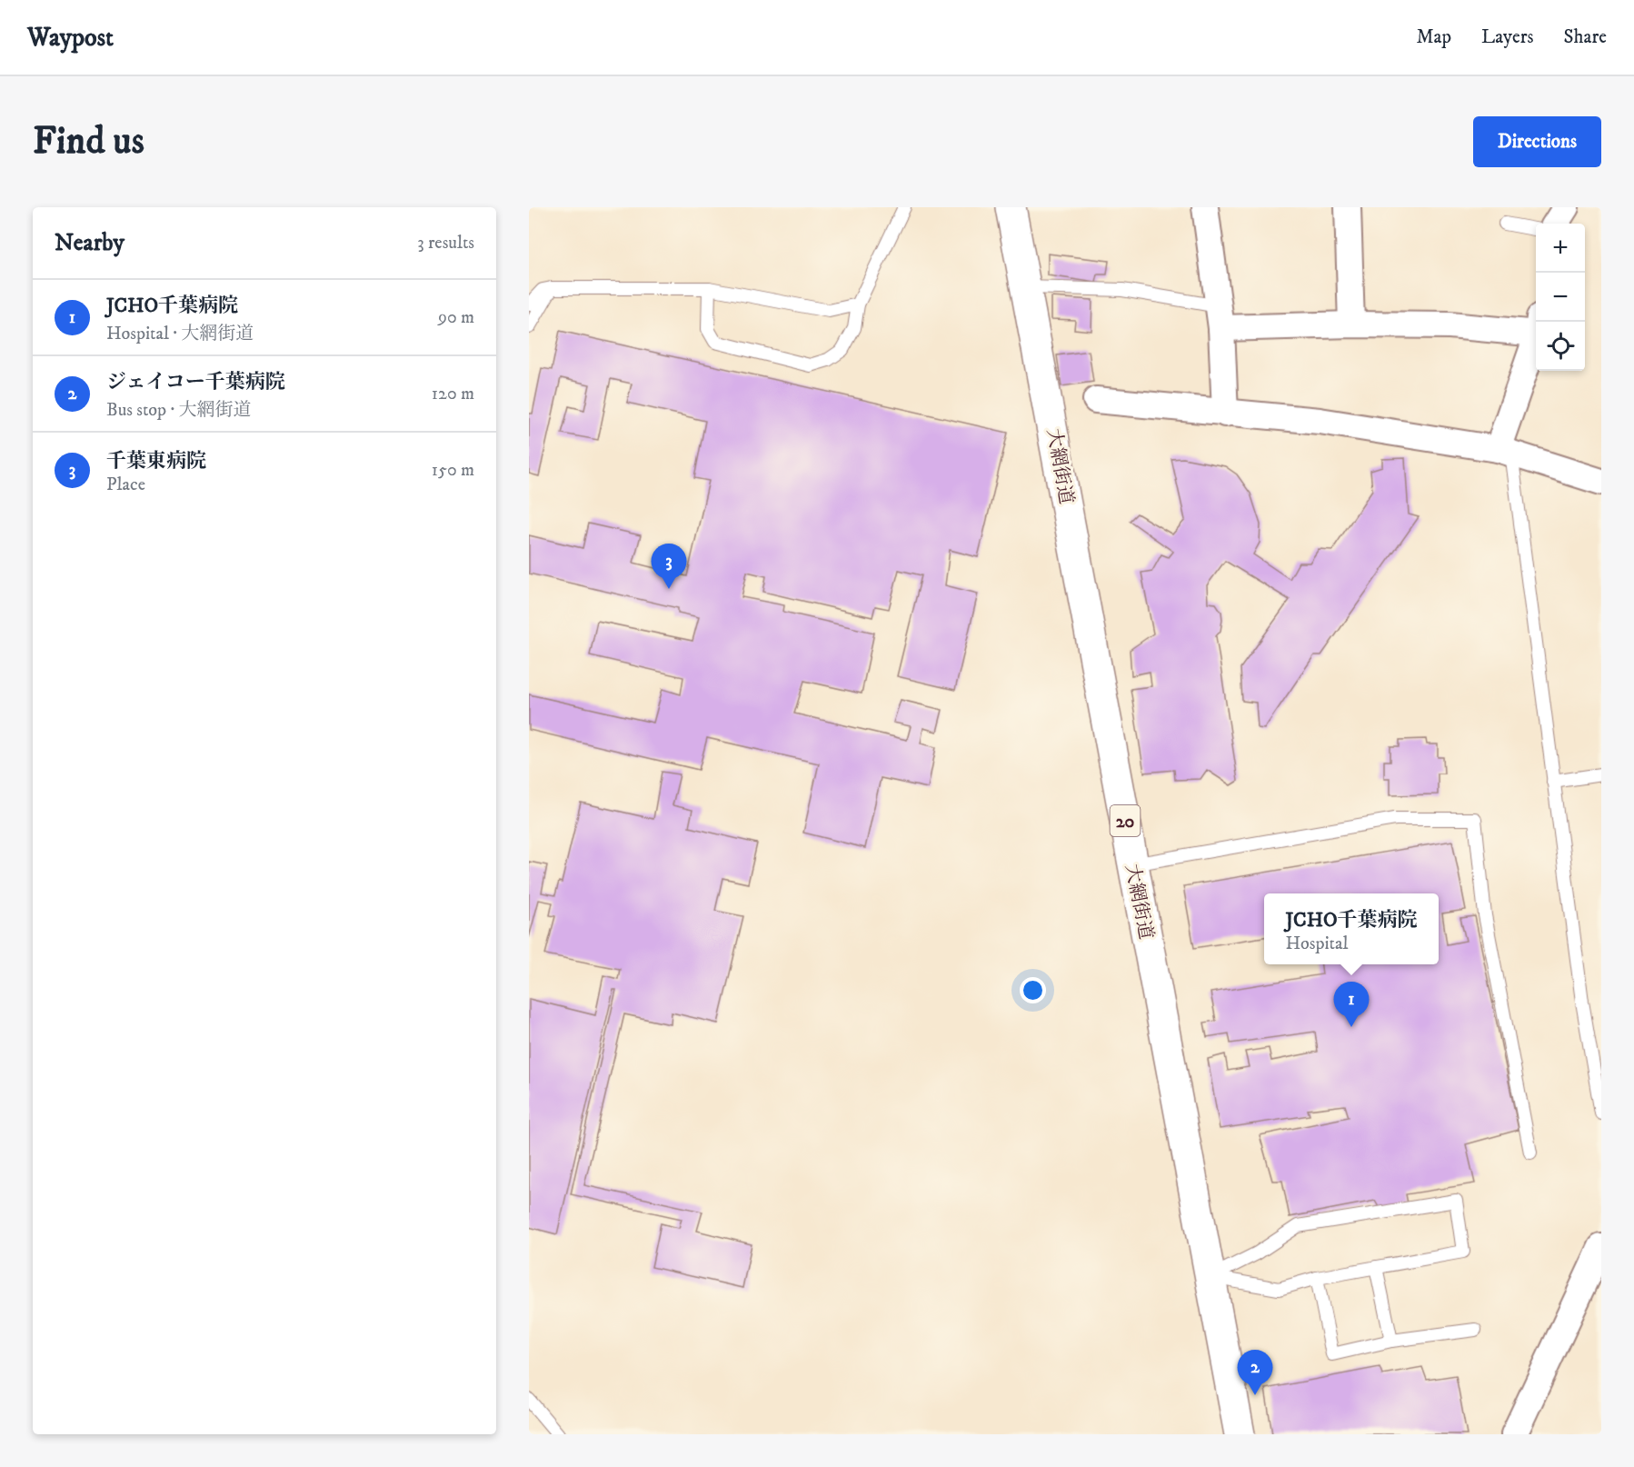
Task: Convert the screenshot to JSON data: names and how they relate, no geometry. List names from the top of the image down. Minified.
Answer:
{"streets":{"main road":["大網街道","20"]},"page":{"header":"Waypost","nav":["Map","Layers","Share"],"buttons":"Directions","title":"Find us","heading":["Nearby","3 results"],"map_buttons":["+","−"],"list":[{"mark":"1","name":"JCHO千葉病院","note":"Hospital · 大網街道","value":"90 m"},{"mark":"2","name":"ジェイコー千葉病院","note":"Bus stop · 大網街道","value":"120 m"},{"mark":"3","name":"千葉東病院","note":"Place","value":"150 m"}],"pins":["3","1","2"],"popup":["JCHO千葉病院","Hospital"]}}
